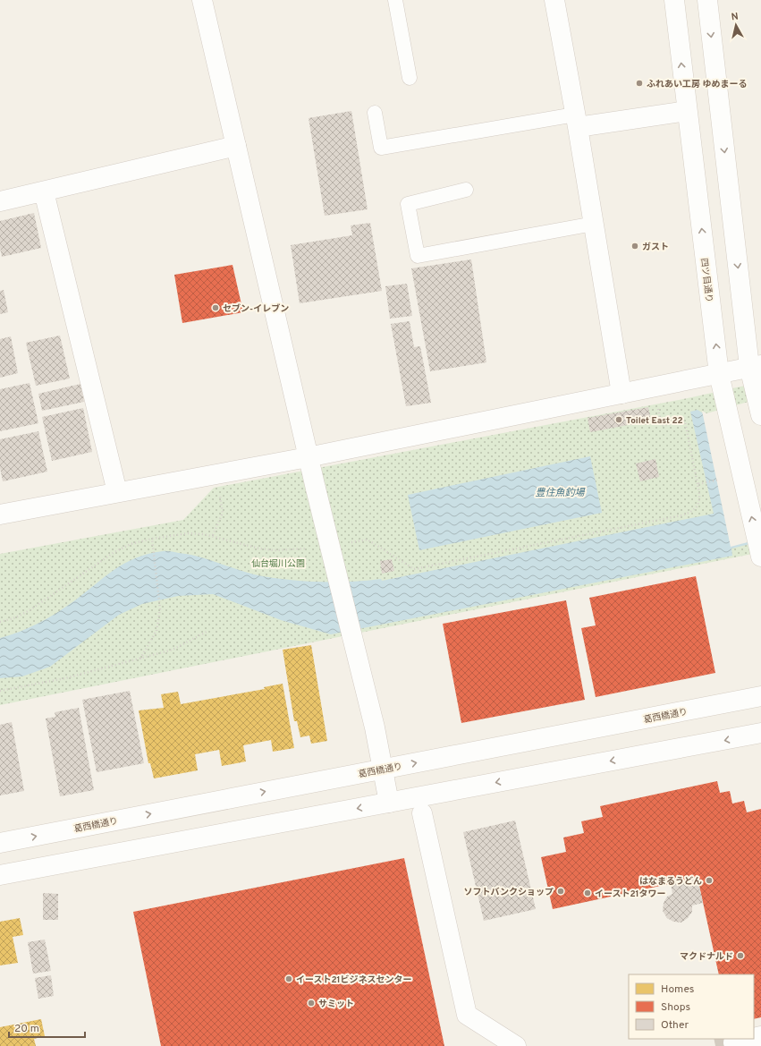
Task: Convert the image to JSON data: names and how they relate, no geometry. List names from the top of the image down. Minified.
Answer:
{"streets":{"street":["四ツ目通り","葛西橋通り"]},"water":["豊住魚釣場"],"parks":["仙台堀川公園"],"places":["ふれあい工房 ゆめまーる","ガスト","セブン-イレブン","Toilet East 22","はなまるうどん","ソフトバンクショップ","イースト21タワー","マクドナルド","イースト21ビジネスセンター","サミット"],"legend":["Homes","Shops","Other"],"scale_bar":"20 m","north":"top"}
